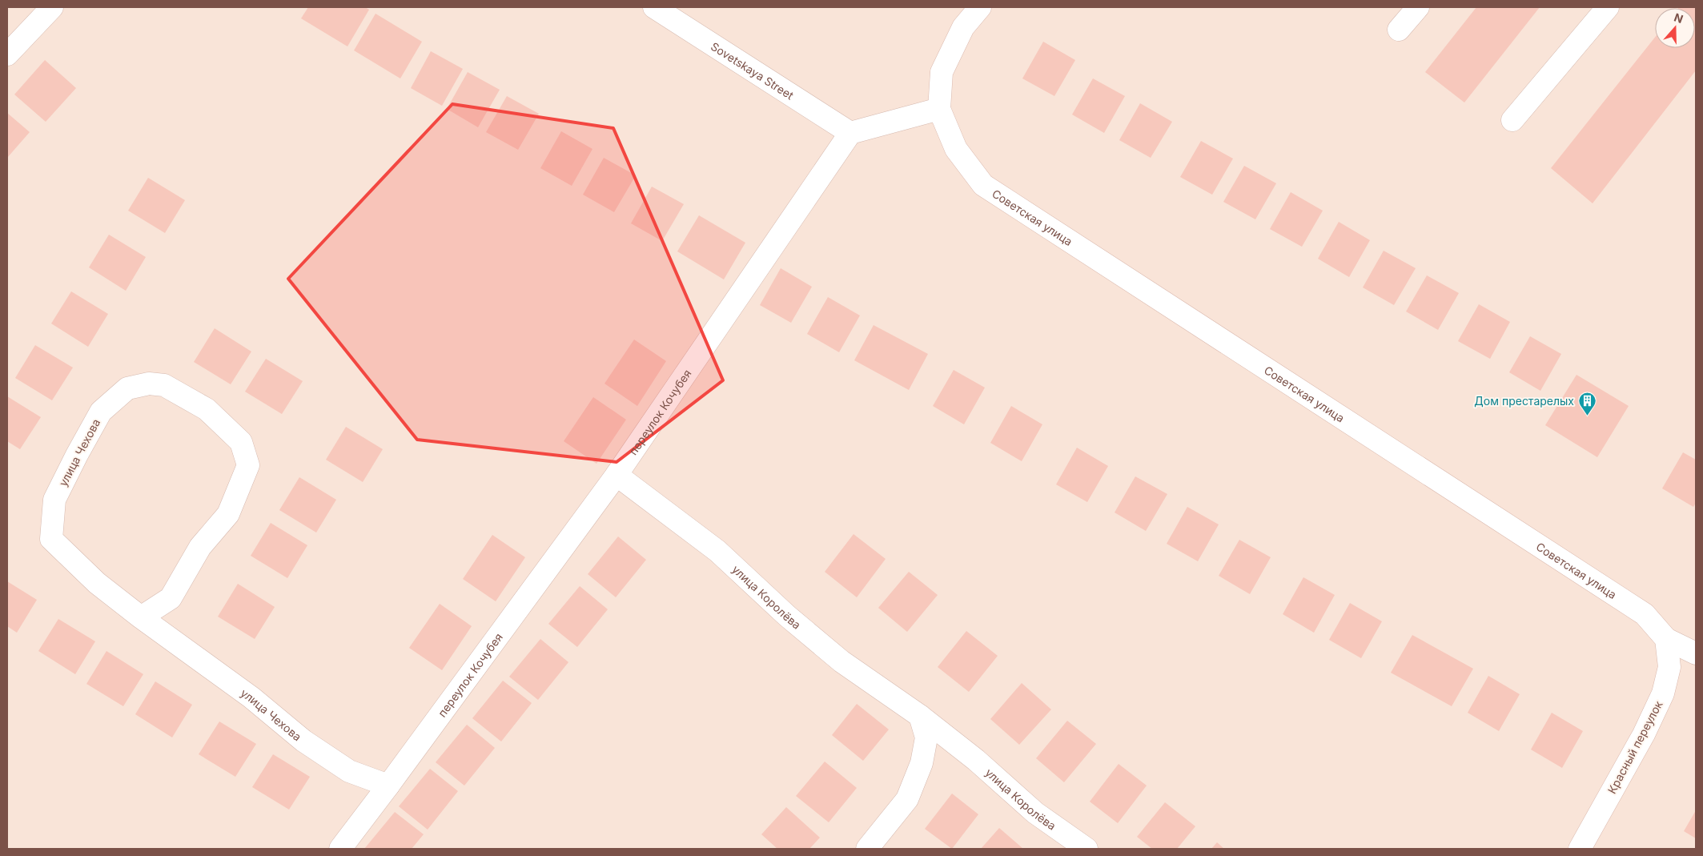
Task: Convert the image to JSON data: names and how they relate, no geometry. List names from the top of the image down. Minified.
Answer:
{"streets":{"street":["Sovetskaya Street","Советская улица","переулок Кочубея","улица Чехова","улица Королёва","Красный переулок"]},"crossings":[["Sovetskaya Street","переулок Кочубея"],["Советская улица","Красный переулок"],["переулок Кочубея","улица Чехова"],["переулок Кочубея","улица Королёва"]],"places":{"building":["Дом престарелых"]},"north":"top"}
